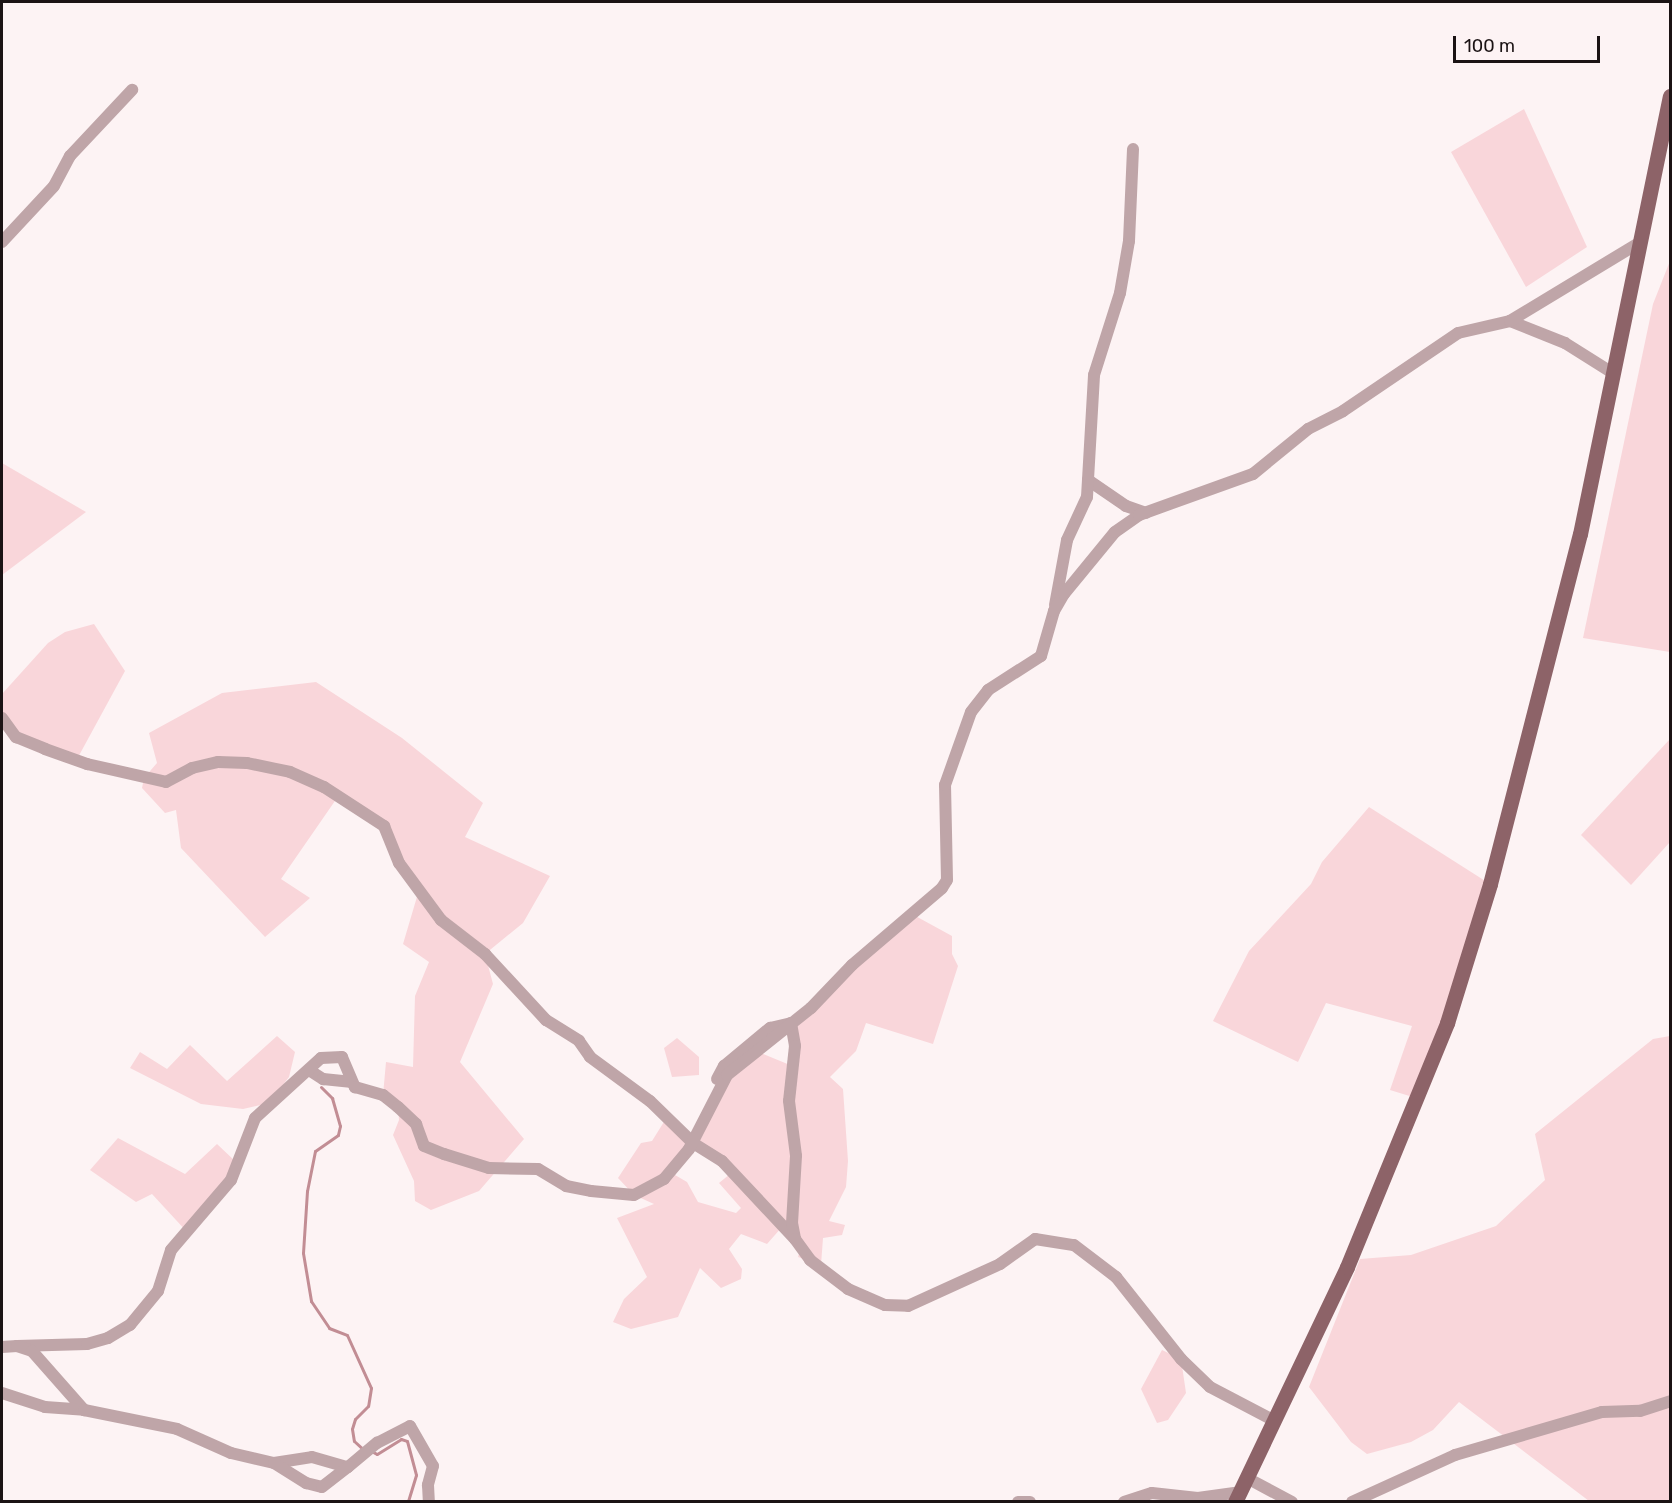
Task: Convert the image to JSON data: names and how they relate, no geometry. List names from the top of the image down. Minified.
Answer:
{"scale_bar":"100 m"}
